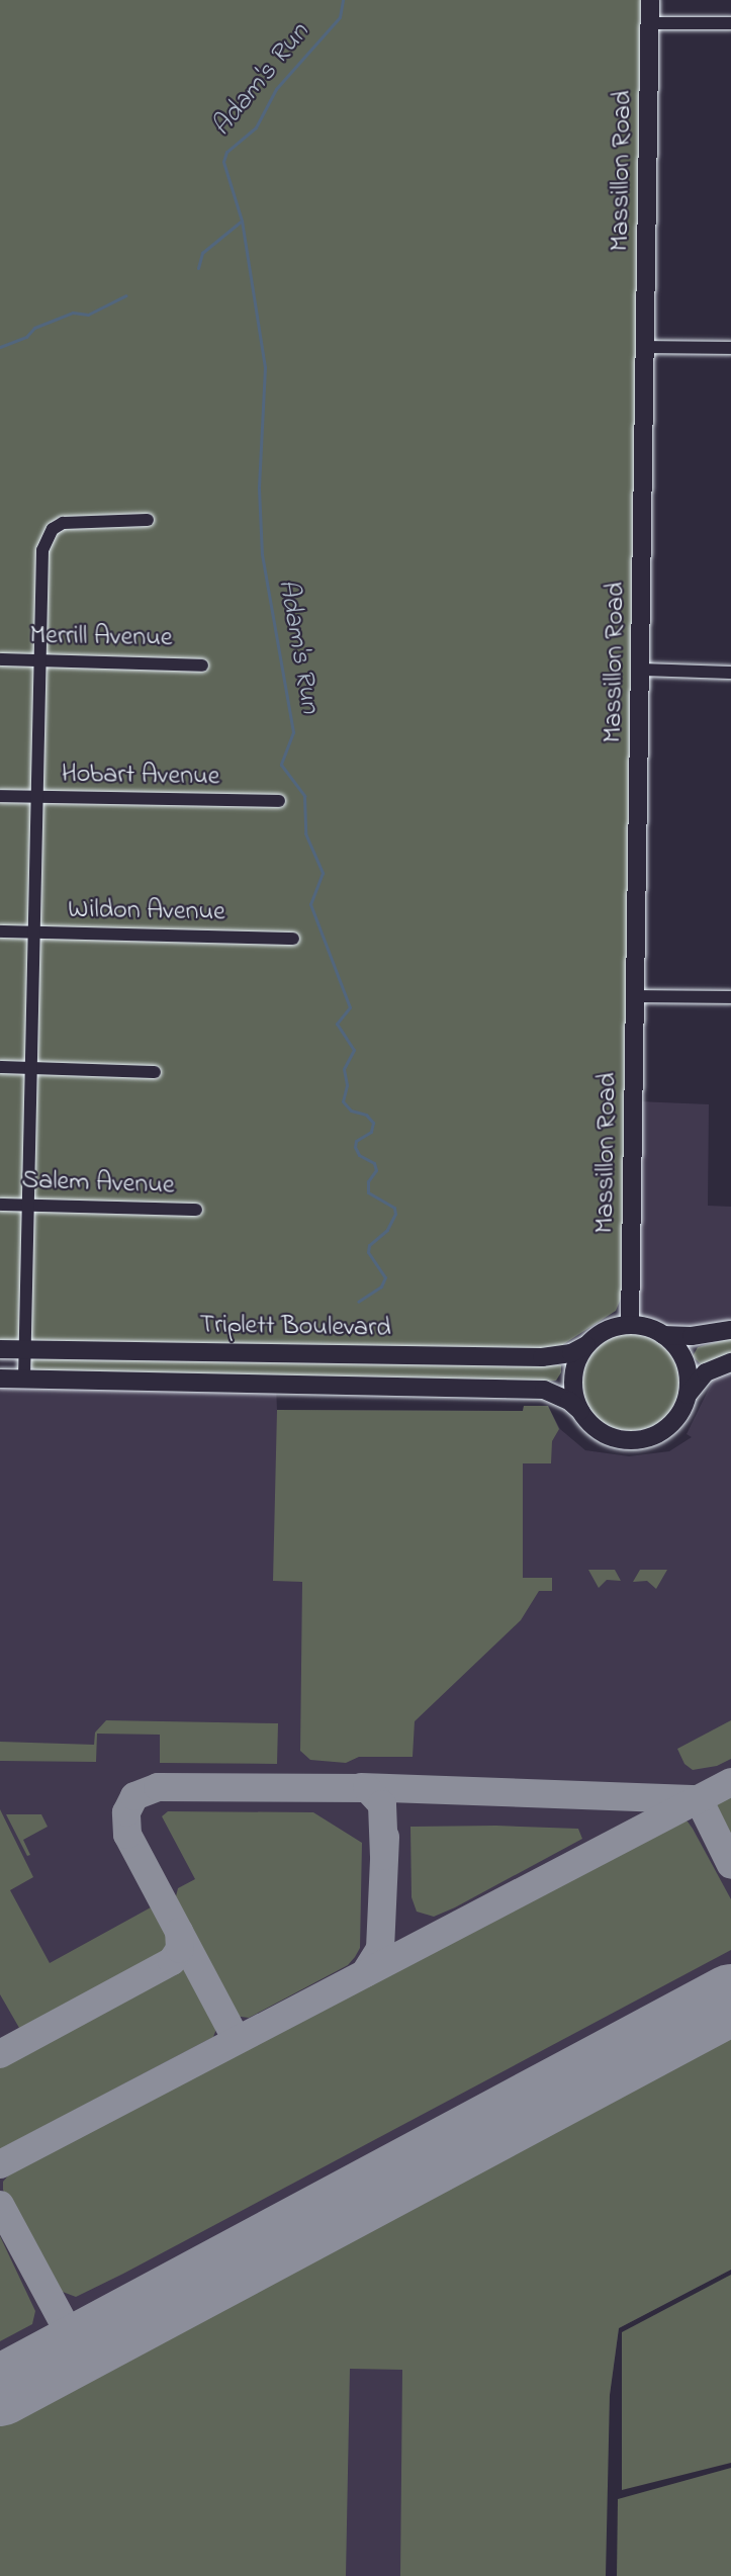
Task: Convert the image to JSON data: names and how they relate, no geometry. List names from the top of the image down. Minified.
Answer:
{"streets":{"main road":["Massillon Road","Triplett Boulevard"],"street":["Merrill Avenue","Hobart Avenue","Wildon Avenue","Salem Avenue"]},"crossings":[["Massillon Road","Triplett Boulevard"]],"water":["Adam's Run"]}
